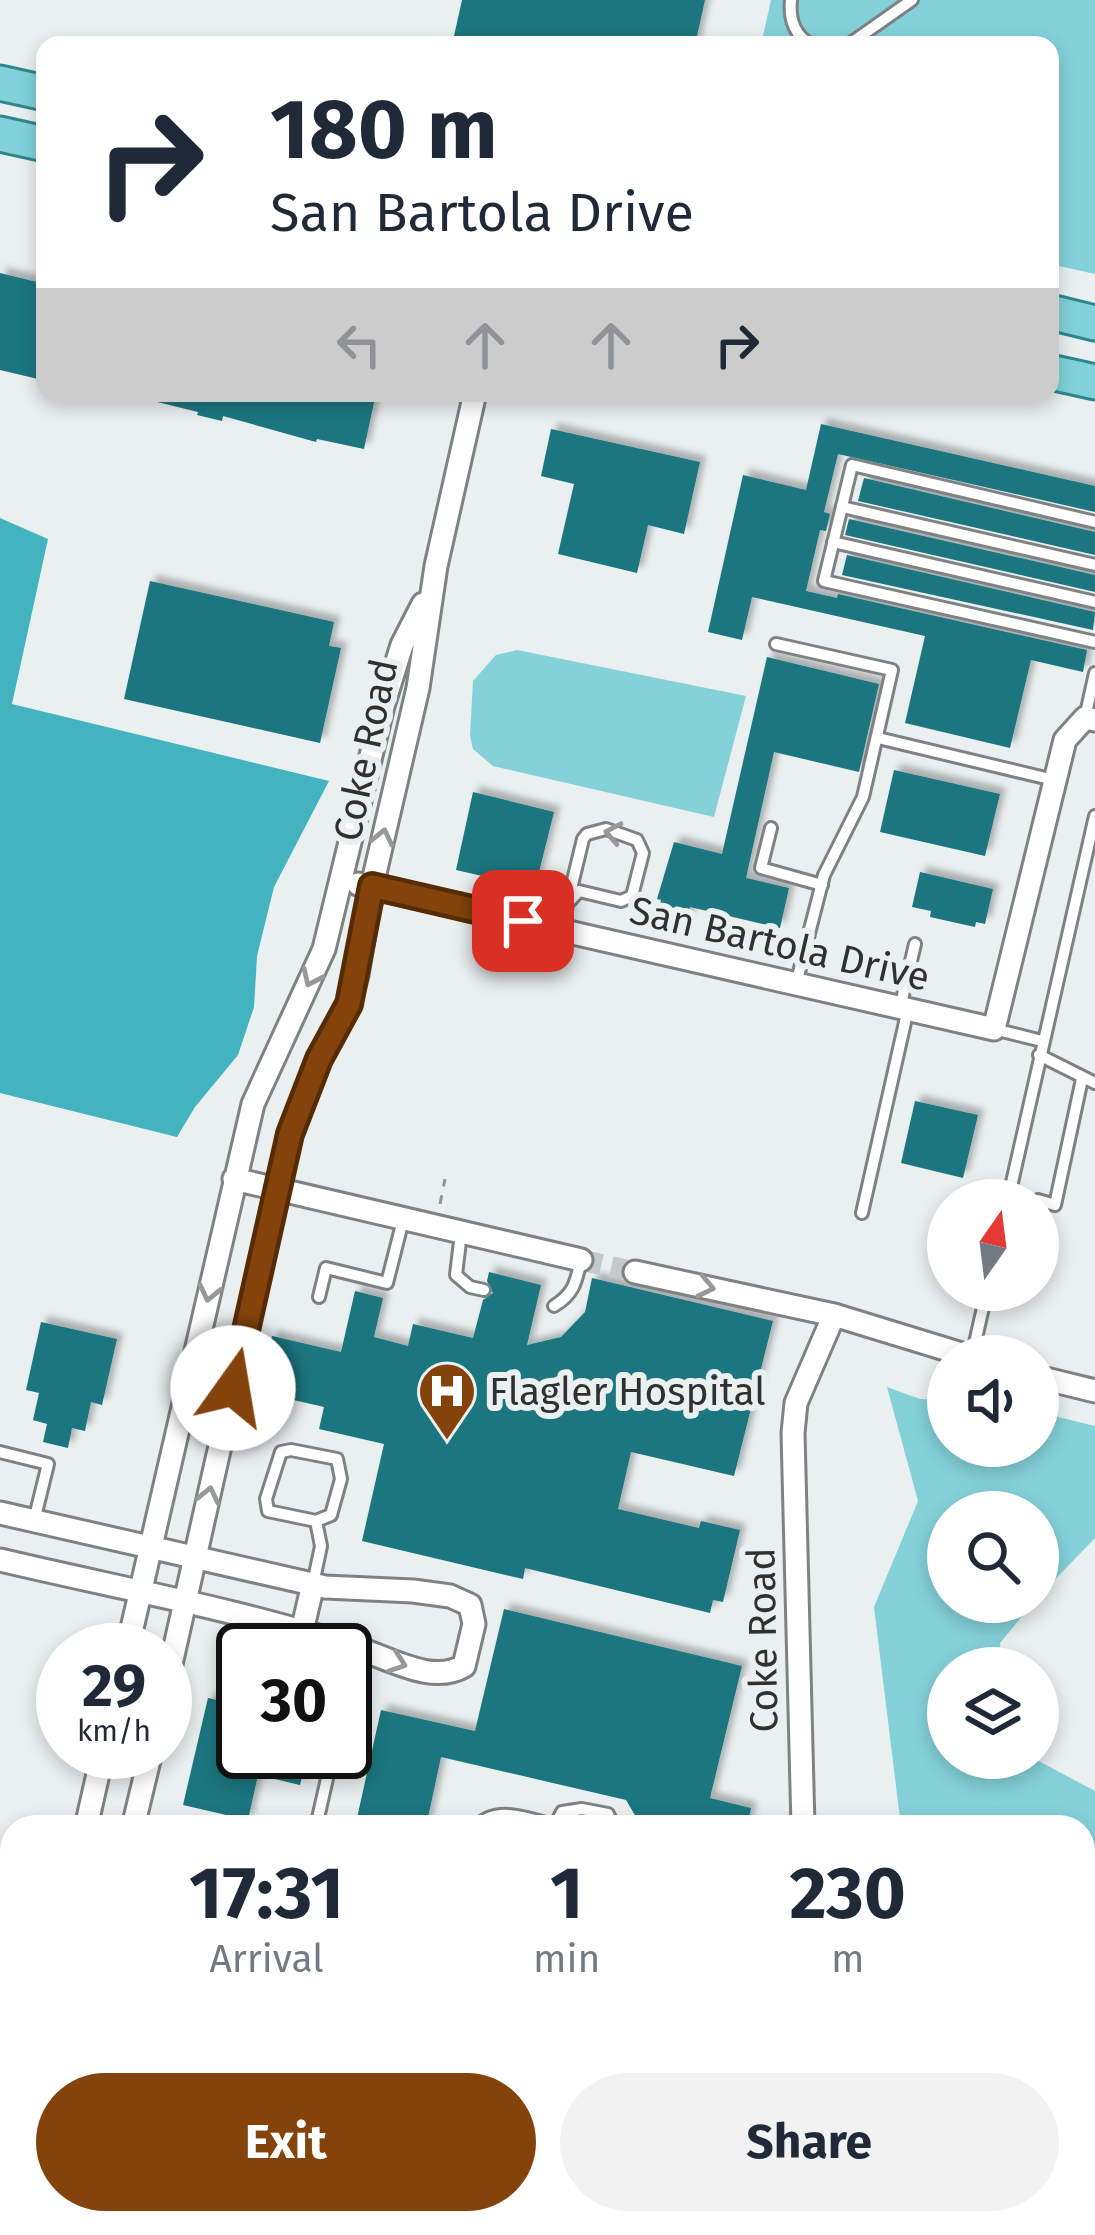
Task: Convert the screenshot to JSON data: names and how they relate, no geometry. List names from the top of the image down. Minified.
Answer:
{"streets":{"street":["Coke Road","San Bartola Drive"]},"crossings":[["Coke Road","San Bartola Drive"]],"places":{"hospital":["Flagler Hospital"]},"north":"top","page":{"turn":["180 m","San Bartola Drive"],"speed":"29 km/h","limit":"30","eta":["17:31","Arrival","1","min","230","m"],"buttons":["Exit","Share"]}}
